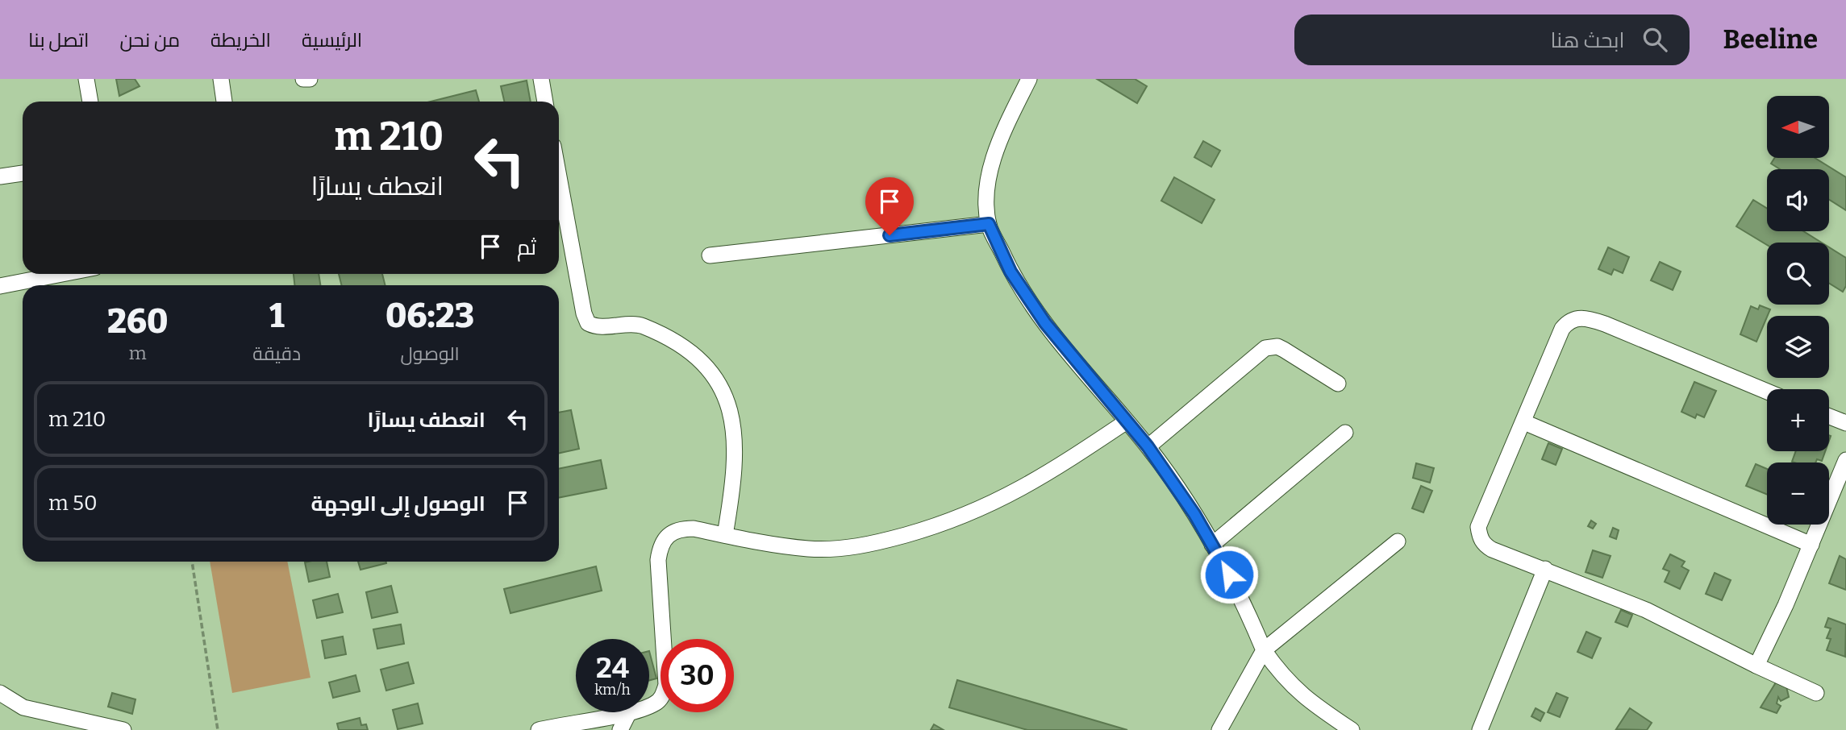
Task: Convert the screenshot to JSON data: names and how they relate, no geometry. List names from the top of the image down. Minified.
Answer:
{"north":"left","page":{"header":"Beeline","search":"ابحث هنا","nav":["الرئيسية","الخريطة","من نحن","اتصل بنا"],"map_buttons":["+","−"],"turn":["210 m","انعطف يسارًا"],"then":"ثم","eta":["06:23","الوصول","1","دقيقة","260","m"],"list":[{"name":"انعطف يسارًا","value":"210 m"},{"name":"الوصول إلى الوجهة","value":"50 m"}],"speed":"24 km/h","limit":"30"}}
